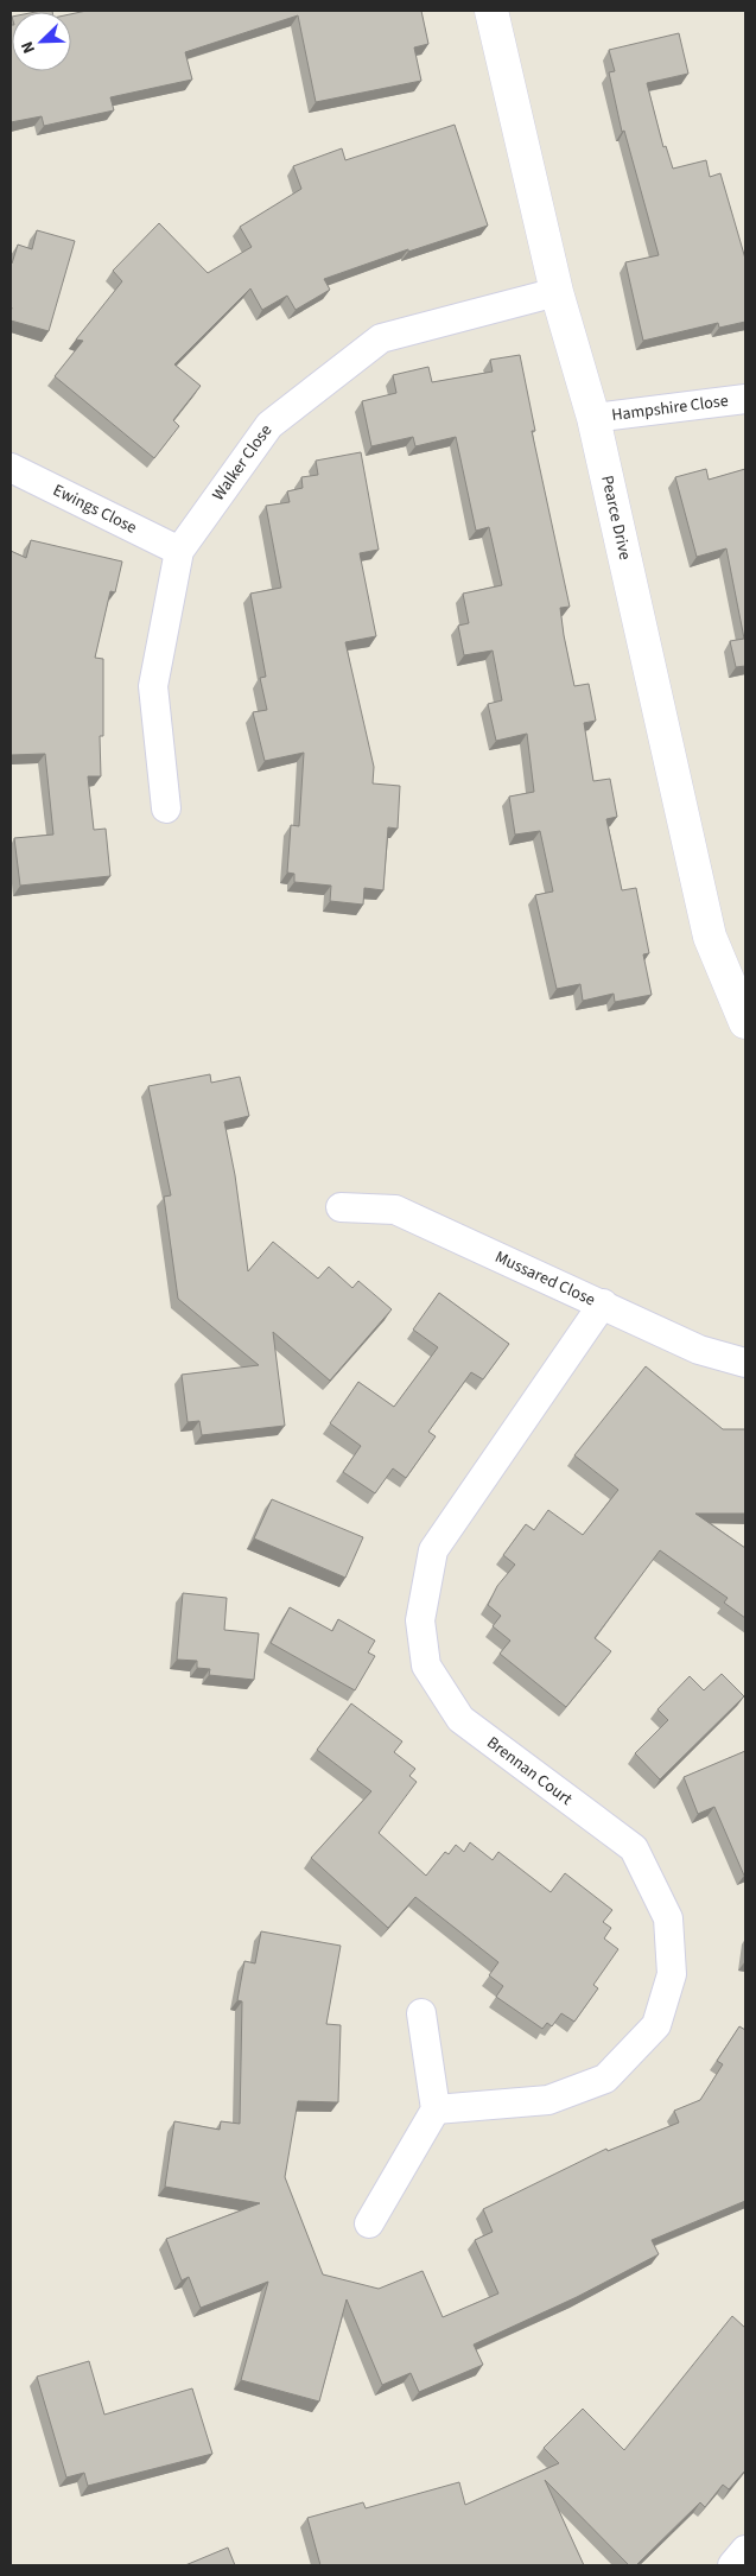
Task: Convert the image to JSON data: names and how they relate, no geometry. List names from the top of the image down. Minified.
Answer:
{"streets":{"street":["Hampshire Close","Walker Close","Ewings Close","Pearce Drive","Mussared Close","Brennan Court"]},"crossings":[["Hampshire Close","Pearce Drive"],["Walker Close","Ewings Close"],["Walker Close","Pearce Drive"],["Mussared Close","Brennan Court"]],"north":"bottom left"}
